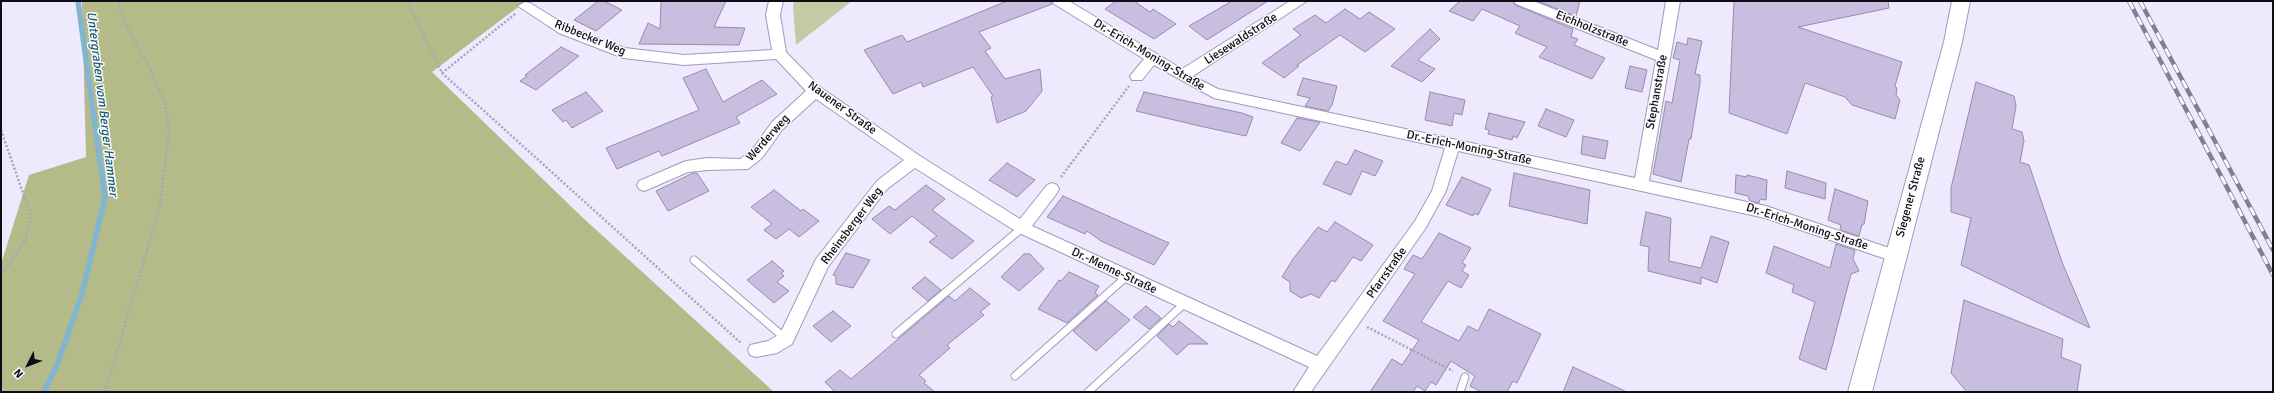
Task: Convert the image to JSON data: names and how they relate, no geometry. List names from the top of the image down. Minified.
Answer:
{"streets":{"main road":["Siegener Straße"],"street":["Eichholzstraße","Ribbecker Weg","Liesewaldstraße","Dr.-Erich-Moning-Straße","Stephanstraße","Nauener Straße","Werderweg","Rheinsberger Weg","Dr.-Menne-Straße","Pfarrstraße"]},"crossings":[["Eichholzstraße","Stephanstraße"],["Ribbecker Weg","Nauener Straße"],["Liesewaldstraße","Dr.-Erich-Moning-Straße"],["Dr.-Erich-Moning-Straße","Stephanstraße"],["Dr.-Erich-Moning-Straße","Siegener Straße"],["Dr.-Erich-Moning-Straße","Pfarrstraße"],["Nauener Straße","Werderweg"],["Nauener Straße","Rheinsberger Weg"],["Nauener Straße","Dr.-Menne-Straße"],["Rheinsberger Weg","Dr.-Menne-Straße"],["Dr.-Menne-Straße","Pfarrstraße"]],"water":["Untergraben vom Berger Hammer"],"north":"bottom left"}
